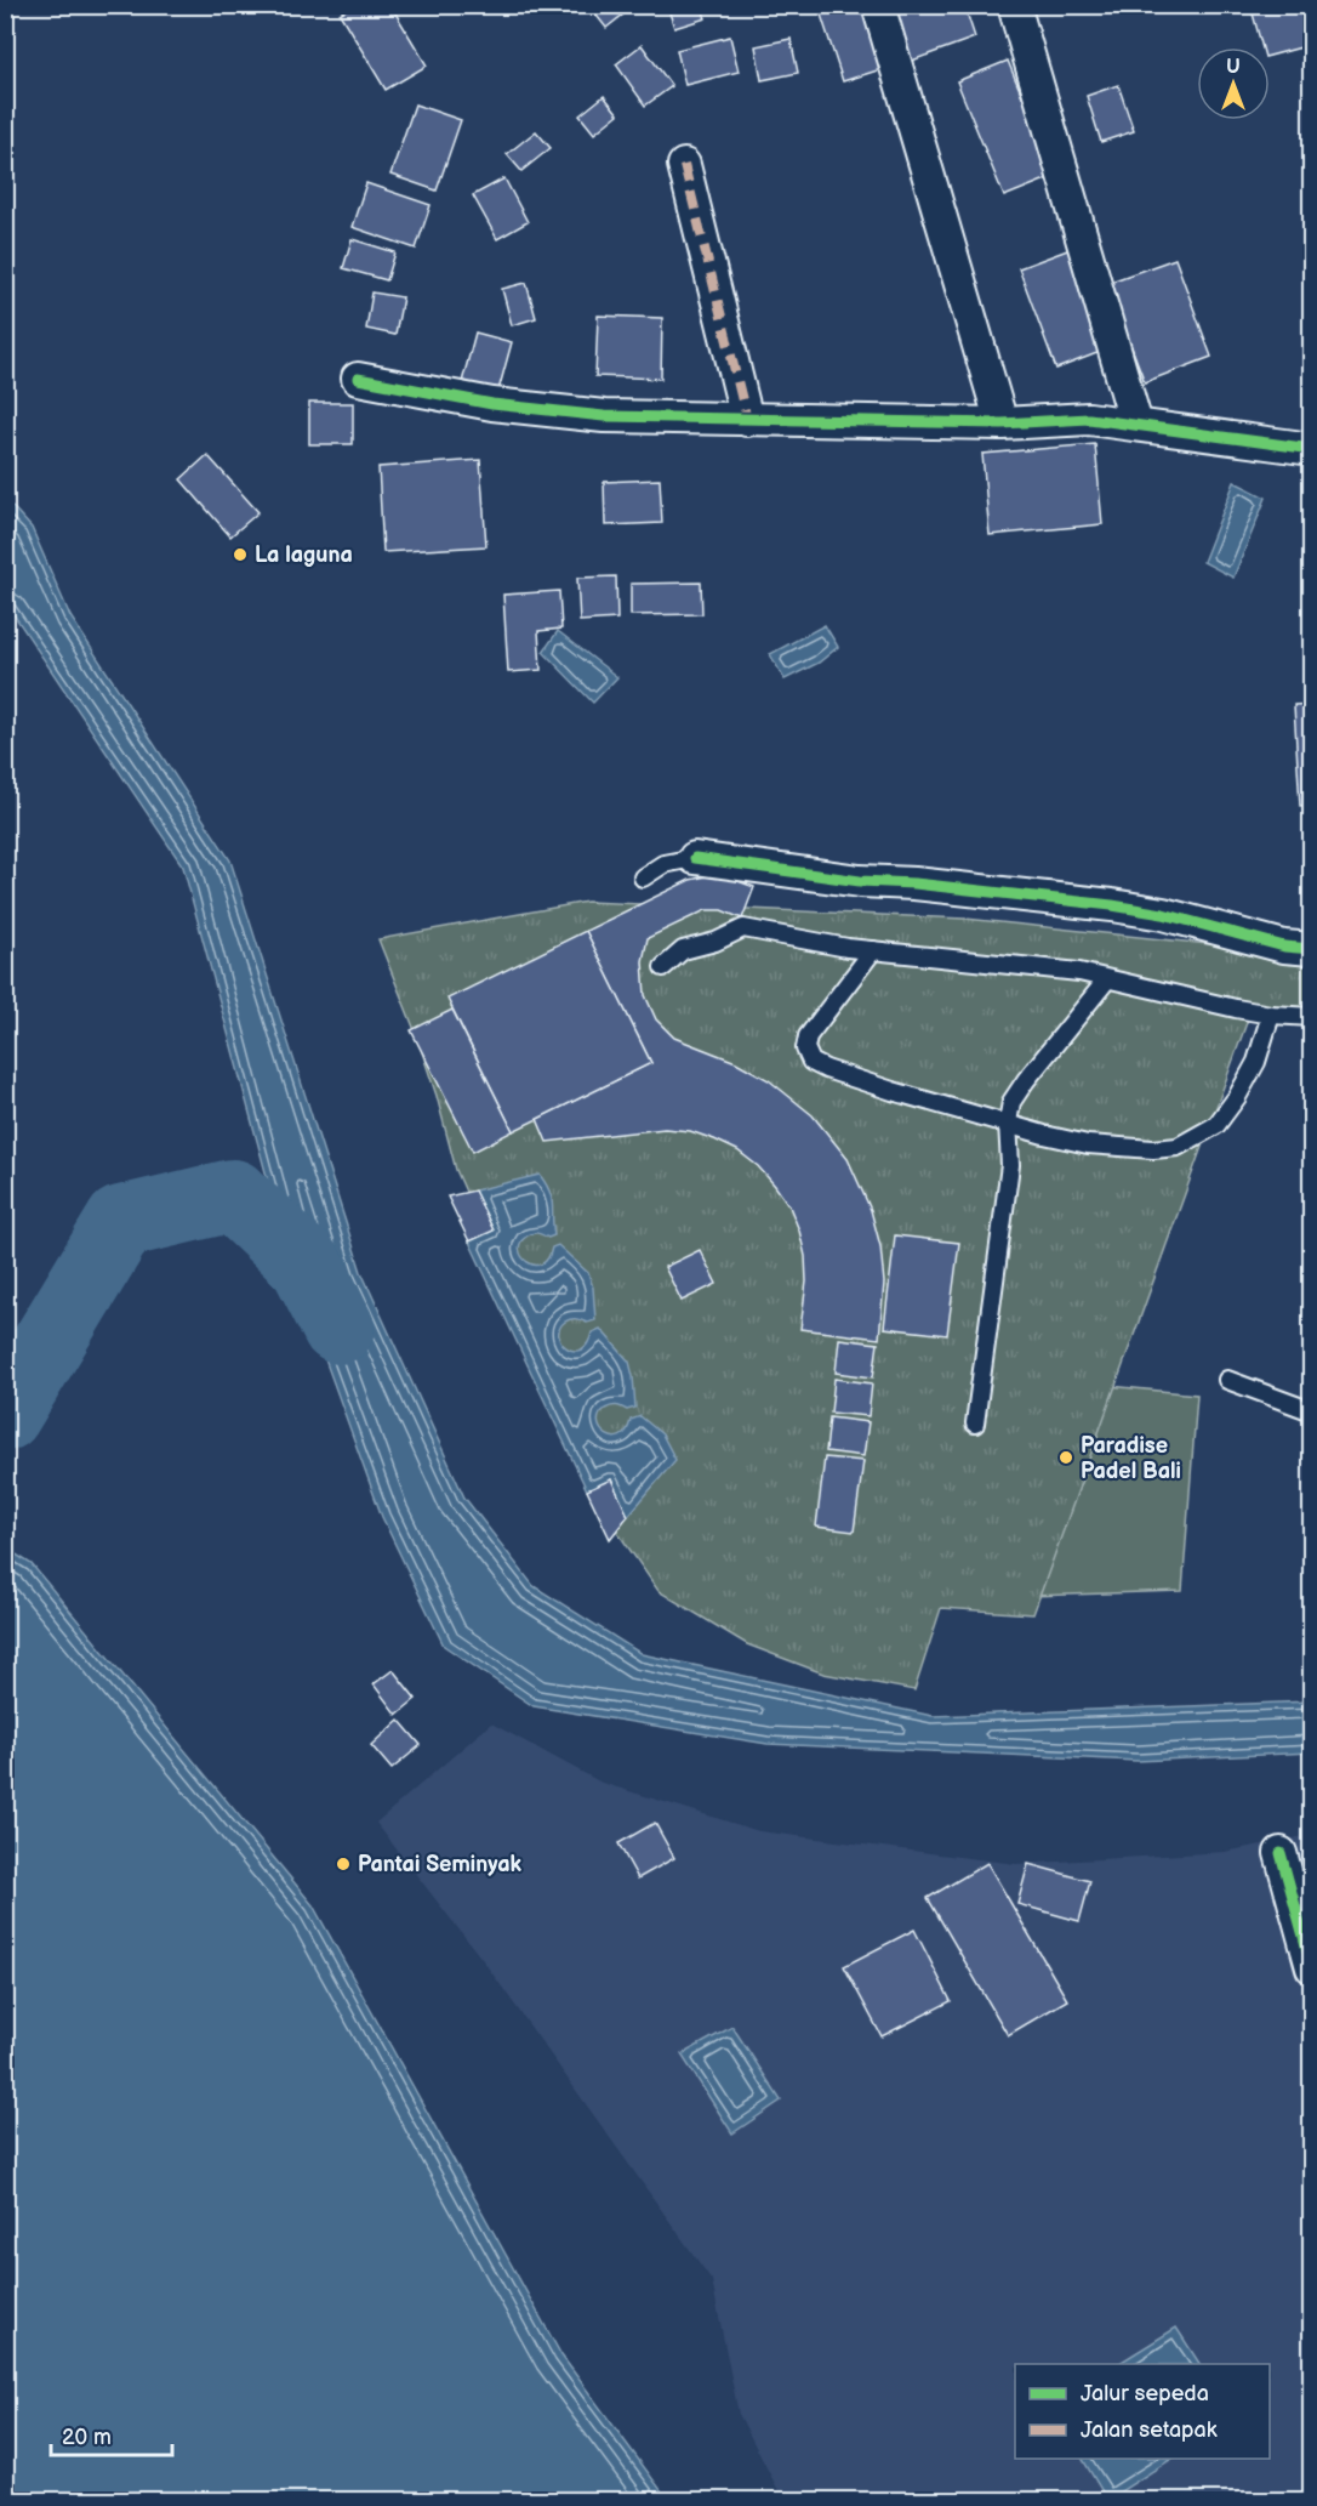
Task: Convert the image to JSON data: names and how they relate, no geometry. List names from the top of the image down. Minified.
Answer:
{"places":["La laguna","Paradise Padel Bali","Pantai Seminyak"],"legend":["Jalur sepeda","Jalan setapak"],"scale_bar":"20 m","north":"top"}
